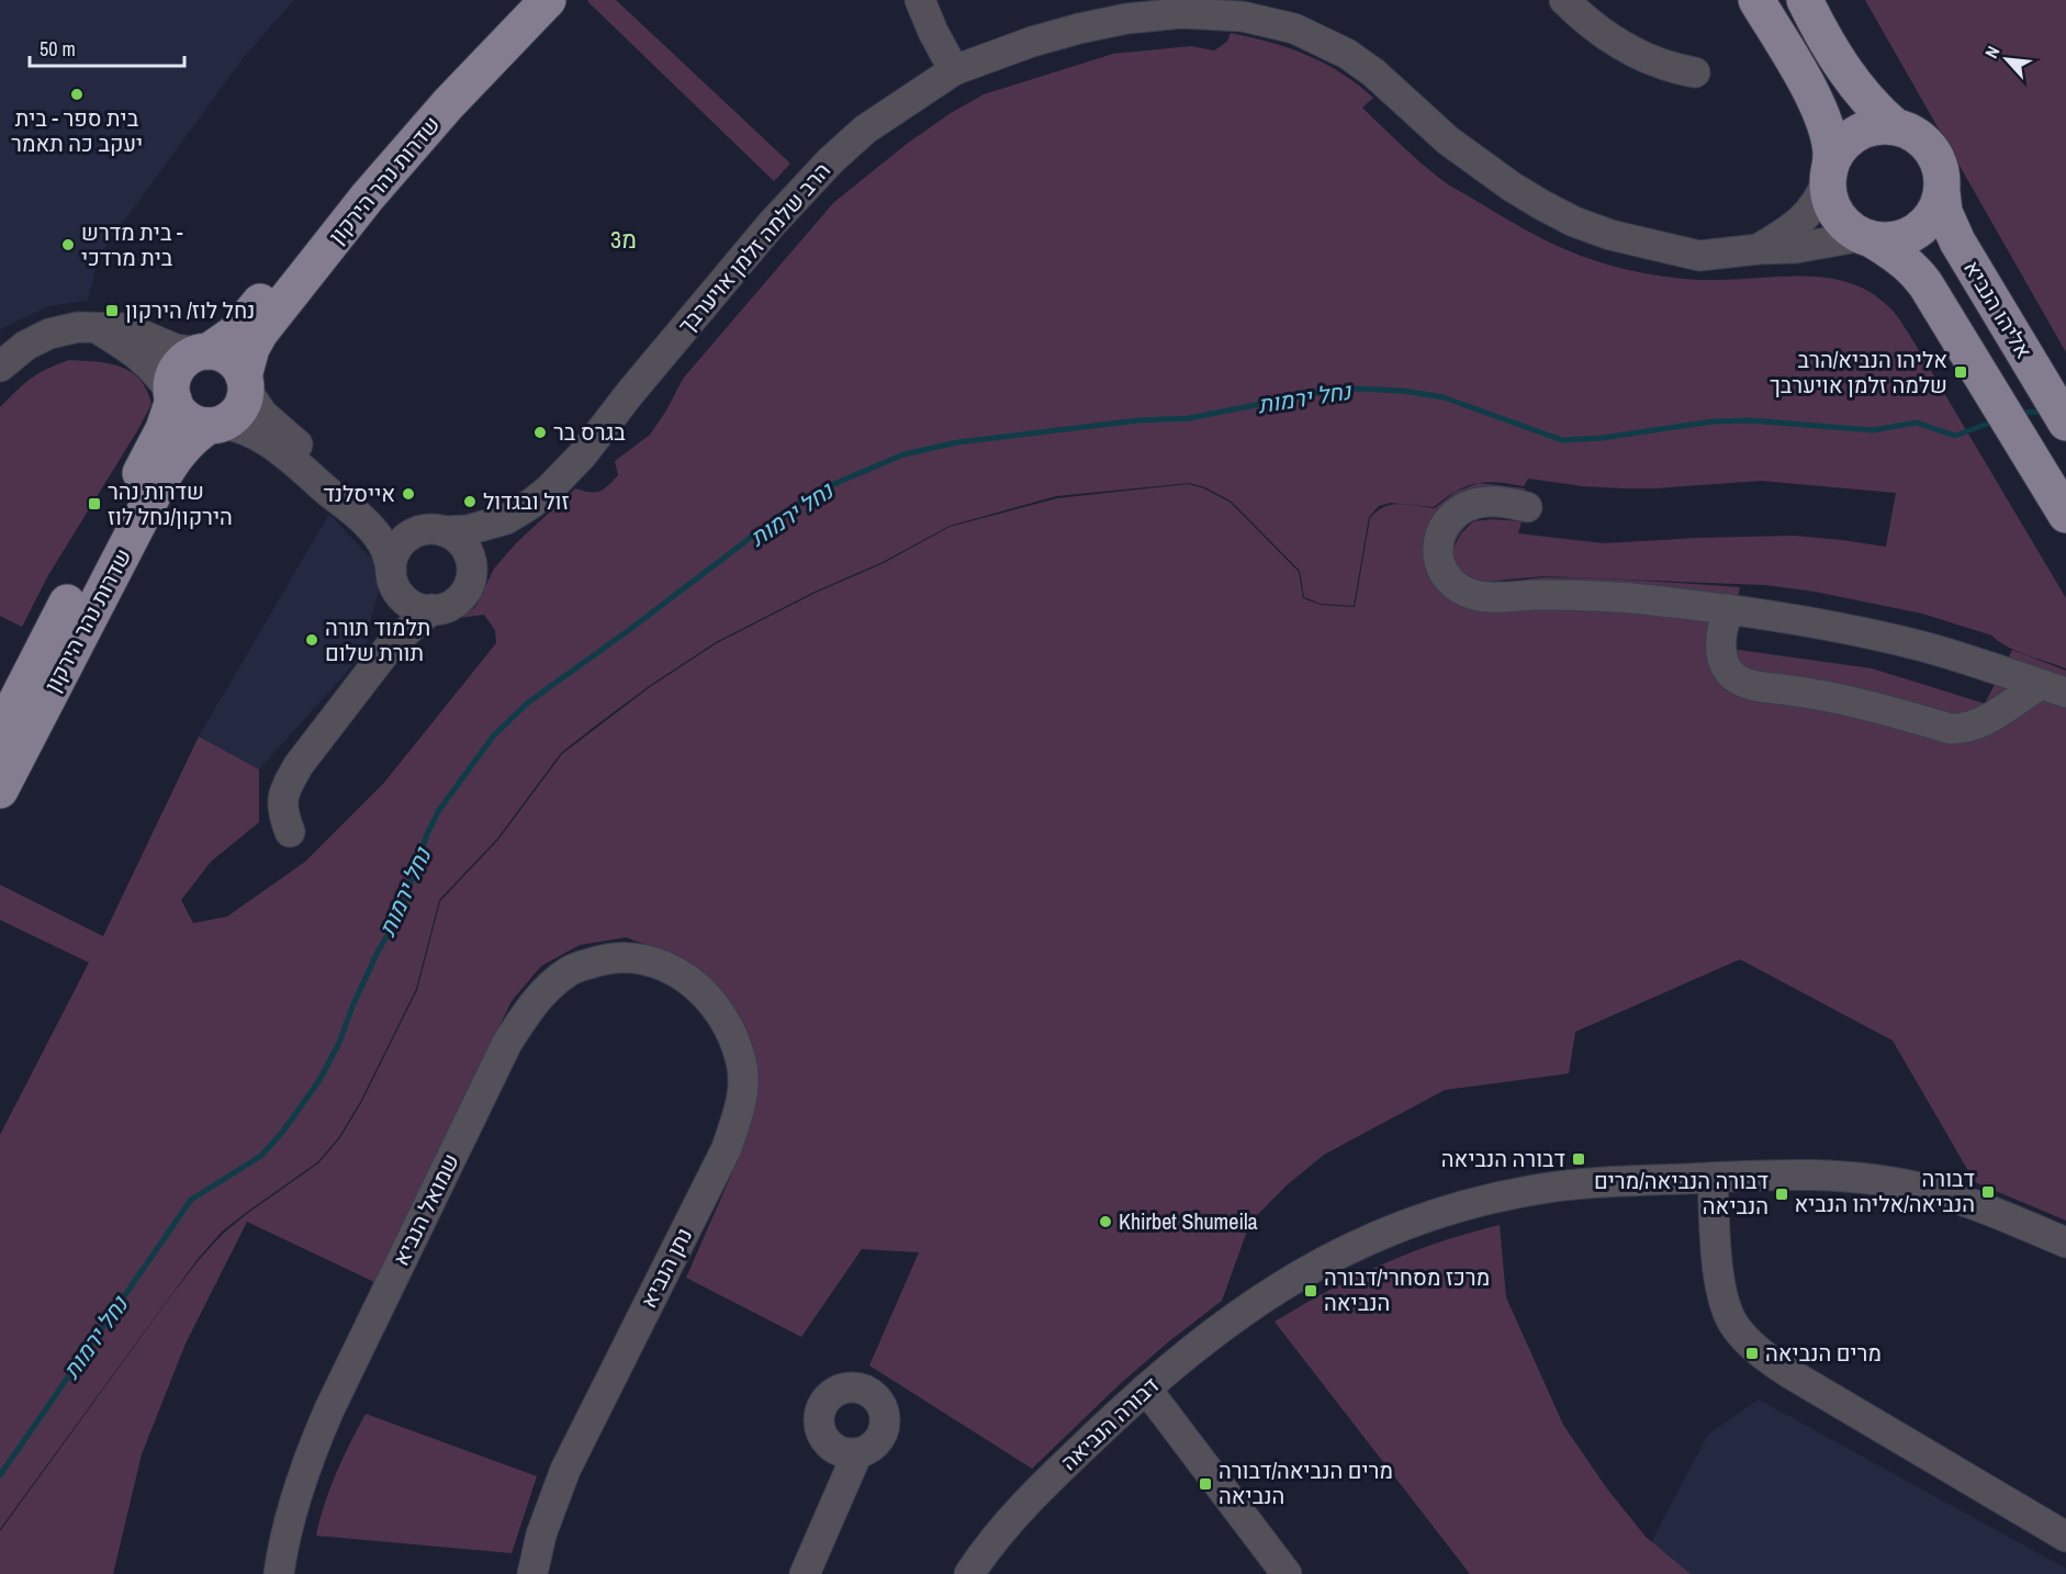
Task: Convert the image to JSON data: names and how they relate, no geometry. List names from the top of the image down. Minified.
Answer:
{"streets":{"main road":["שדרות נהר הירקון","אליהו הנביא"],"street":["הרב שלמה זלמן אויערבך","שמואל הנביא","נתן הנביא","דבורה הנביאה"]},"crossings":[["הרב שלמה זלמן אויערבך","אליהו הנביא"],["שמואל הנביא","נתן הנביא"]],"districts":["מ3"],"water":["נחל ירמות"],"places":{"other":["בית ספר - בית יעקב כה תאמר","בית מדרש - בית מרדכי","בגרס בר","אייסלנד","זול ובגדול","תלמוד תורה תורת שלום","Khirbet Shumeila"],"transit":["נחל לוז/ הירקון","אליהו הנביא/הרב שלמה זלמן אויערבך","שדרות נהר הירקון/נחל לוז","דבורה הנביאה","דבורה הנביאה/אליהו הנביא","דבורה הנביאה/מרים הנביאה","מרכז מסחרי/דבורה הנביאה","מרים הנביאה","מרים הנביאה/דבורה הנביאה"]},"scale_bar":"50 m","north":"top left"}
